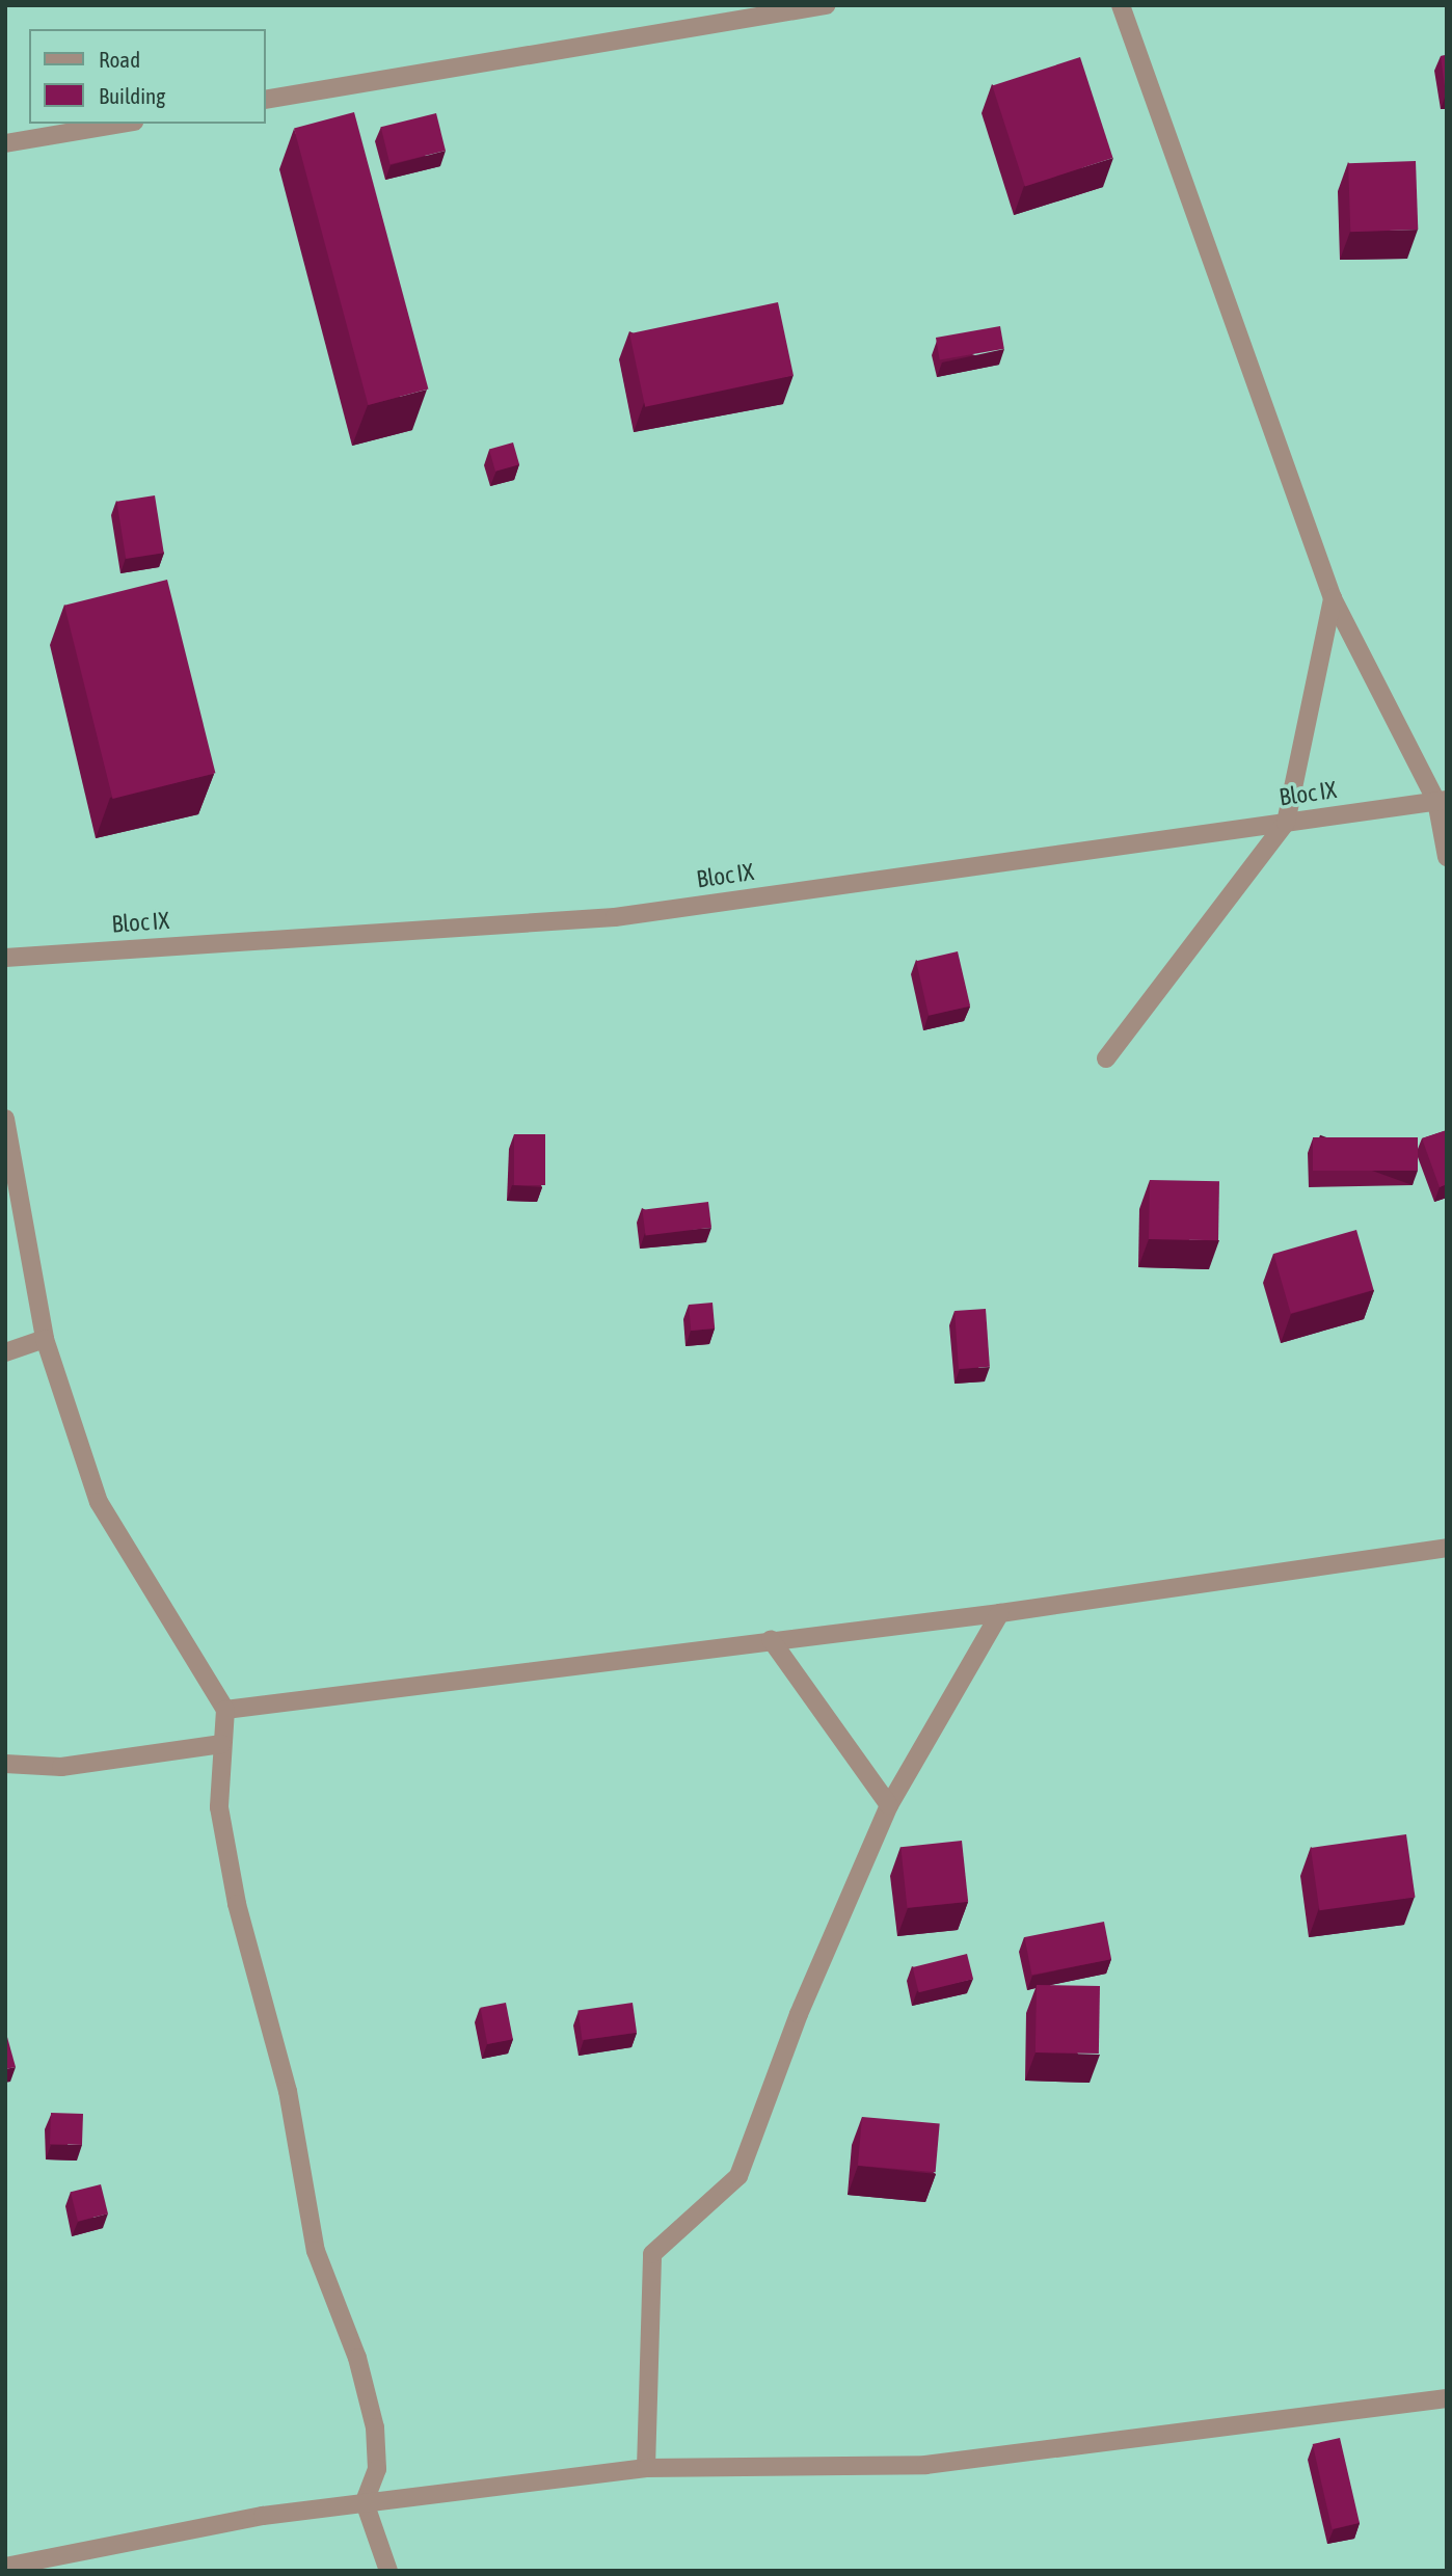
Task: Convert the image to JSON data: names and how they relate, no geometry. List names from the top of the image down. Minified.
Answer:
{"streets":{"street":["Bloc IX"]},"legend":["Road","Building"]}
